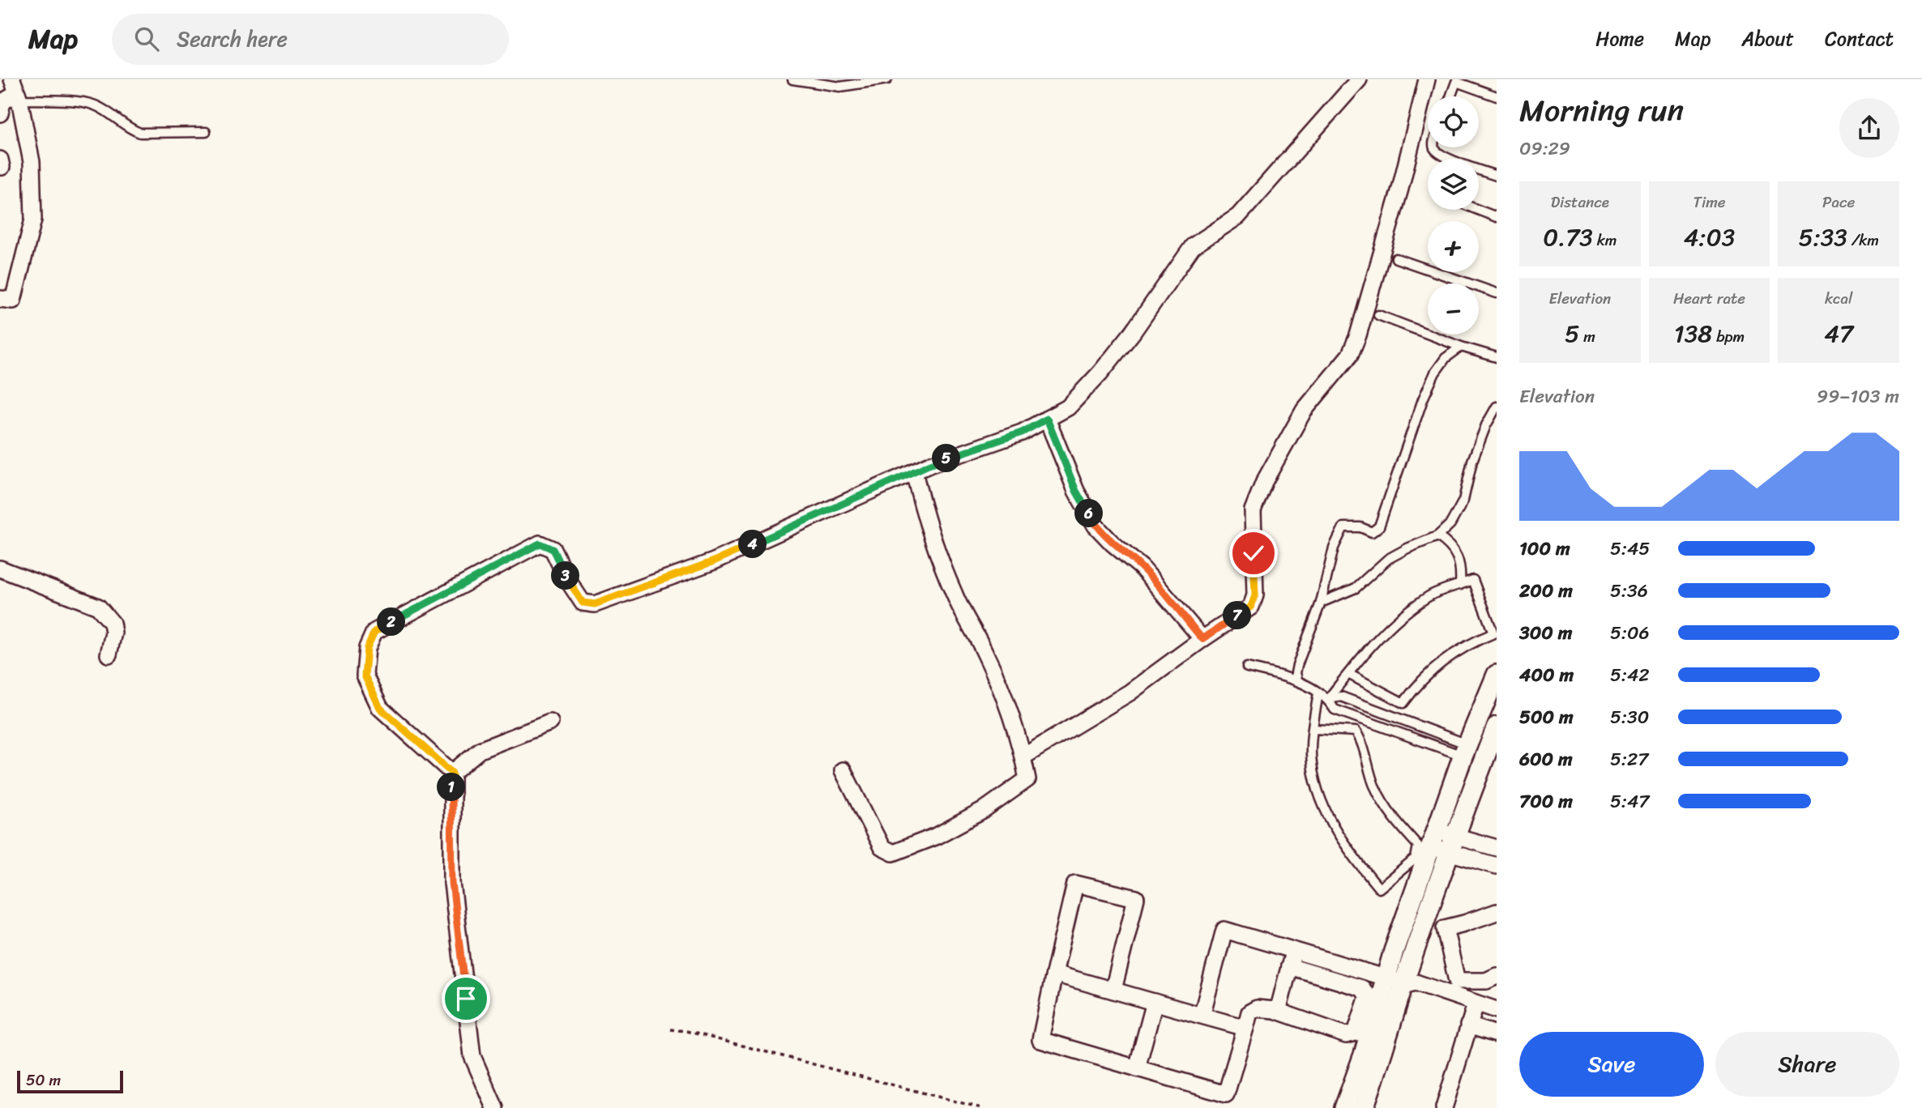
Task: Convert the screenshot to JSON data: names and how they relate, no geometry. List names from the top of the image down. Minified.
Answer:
{"scale_bar":"50 m","page":{"header":"Map","search":"Search here","nav":["Home","Map","About","Contact"],"heading":["Morning run","09:29"],"map_buttons":["+","−"],"stats":[["Distance","0.73 km"],["Time","4:03"],["Pace","5:33 /km"],["Elevation","5 m"],["Heart rate","138 bpm"],["kcal","47"]],"chart":["Elevation","99–103 m"],"pins":["5","6","4","3","7","2","1"],"list":[{"name":"100 m","note":"5:45"},{"name":"200 m","note":"5:36"},{"name":"300 m","note":"5:06"},{"name":"400 m","note":"5:42"},{"name":"500 m","note":"5:30"},{"name":"600 m","note":"5:27"},{"name":"700 m","note":"5:47"}],"buttons":["Save","Share"],"scale":"50 m"}}
